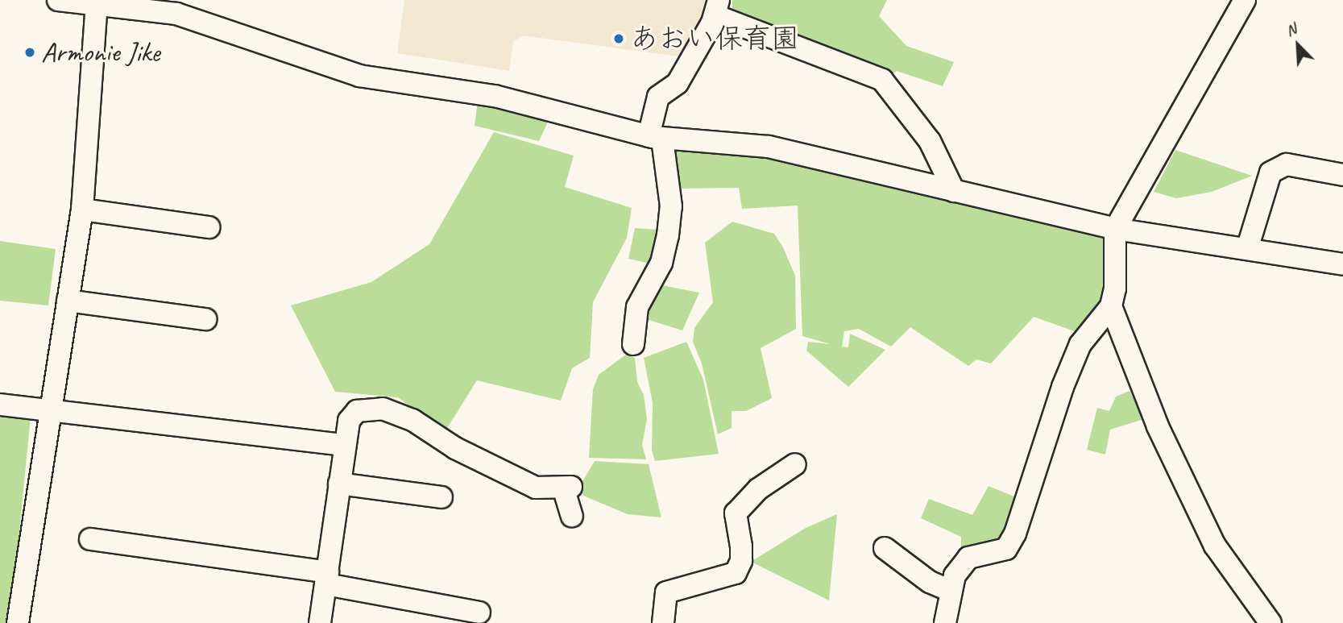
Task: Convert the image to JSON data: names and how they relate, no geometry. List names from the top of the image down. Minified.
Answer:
{"places":["あおい保育園","Armonie Jike"],"north":"top left"}
